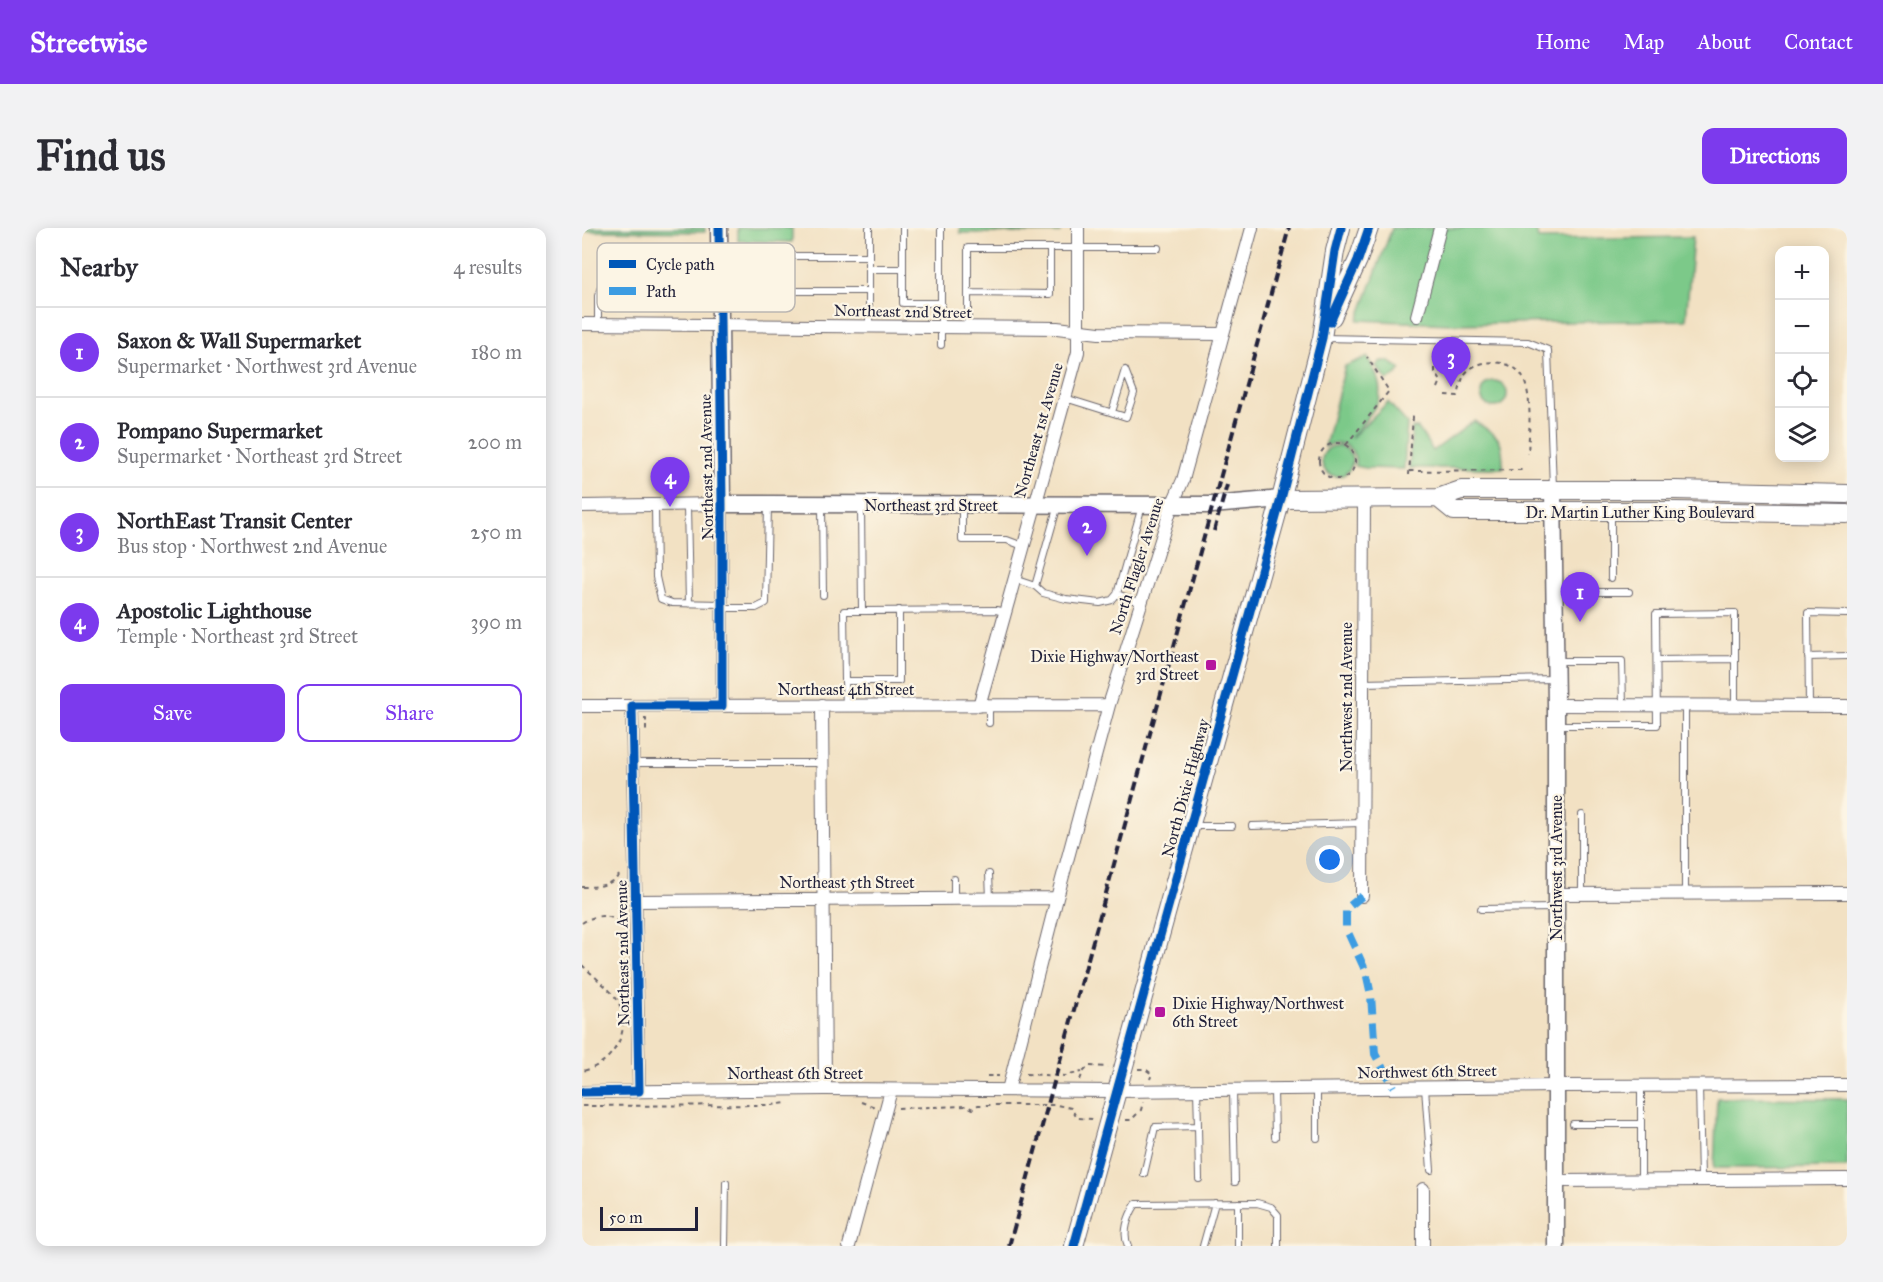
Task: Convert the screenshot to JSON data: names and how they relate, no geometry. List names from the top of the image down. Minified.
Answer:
{"streets":{"main road":["Dr. Martin Luther King Boulevard","North Dixie Highway"],"street":["Northeast 2nd Street","Northeast 1st Avenue","Northeast 2nd Avenue","Northeast 3rd Street","North Flagler Avenue","Northeast 4th Street","Northwest 2nd Avenue","Northwest 3rd Avenue","Northeast 5th Street","Northwest 6th Street","Northeast 6th Street"]},"crossings":[["Northeast 2nd Street","Northeast 1st Avenue"],["Northeast 2nd Street","Northeast 2nd Avenue"],["Northeast 2nd Street","North Flagler Avenue"],["Northeast 1st Avenue","Northeast 3rd Street"],["Northeast 1st Avenue","Northeast 4th Street"],["Northeast 2nd Avenue","Northeast 3rd Street"],["Northeast 2nd Avenue","Northeast 4th Street"],["Northeast 2nd Avenue","Northeast 5th Street"],["Northeast 2nd Avenue","Northeast 6th Street"],["Northeast 3rd Street","Dr. Martin Luther King Boulevard"],["Northeast 3rd Street","North Flagler Avenue"],["Northeast 3rd Street","North Dixie Highway"],["Dr. Martin Luther King Boulevard","Northwest 2nd Avenue"],["Dr. Martin Luther King Boulevard","North Dixie Highway"],["Dr. Martin Luther King Boulevard","Northwest 3rd Avenue"],["North Flagler Avenue","Northeast 4th Street"],["North Flagler Avenue","Northeast 5th Street"],["North Flagler Avenue","Northwest 6th Street"],["North Flagler Avenue","Northeast 6th Street"],["North Dixie Highway","Northwest 6th Street"],["Northwest 3rd Avenue","Northwest 6th Street"],["Northwest 6th Street","Northeast 6th Street"]],"places":{"transit":["Dixie Highway/Northeast 3rd Street","Dixie Highway/Northwest 6th Street"]},"legend":["Cycle path","Path"],"scale_bar":"50 m","page":{"header":"Streetwise","nav":["Home","Map","About","Contact"],"buttons":["Directions",["Save","Share"]],"title":"Find us","heading":["Nearby","4 results"],"map_buttons":["+","−"],"list":[{"mark":"1","name":"Saxon & Wall Supermarket","note":"Supermarket · Northwest 3rd Avenue","value":"180 m"},{"mark":"2","name":"Pompano Supermarket","note":"Supermarket · Northeast 3rd Street","value":"200 m"},{"mark":"3","name":"NorthEast Transit Center","note":"Bus stop · Northwest 2nd Avenue","value":"250 m"},{"mark":"4","name":"Apostolic Lighthouse","note":"Temple · Northeast 3rd Street","value":"390 m"}],"pins":["3","4","2","1"],"scale":"50 m"}}
